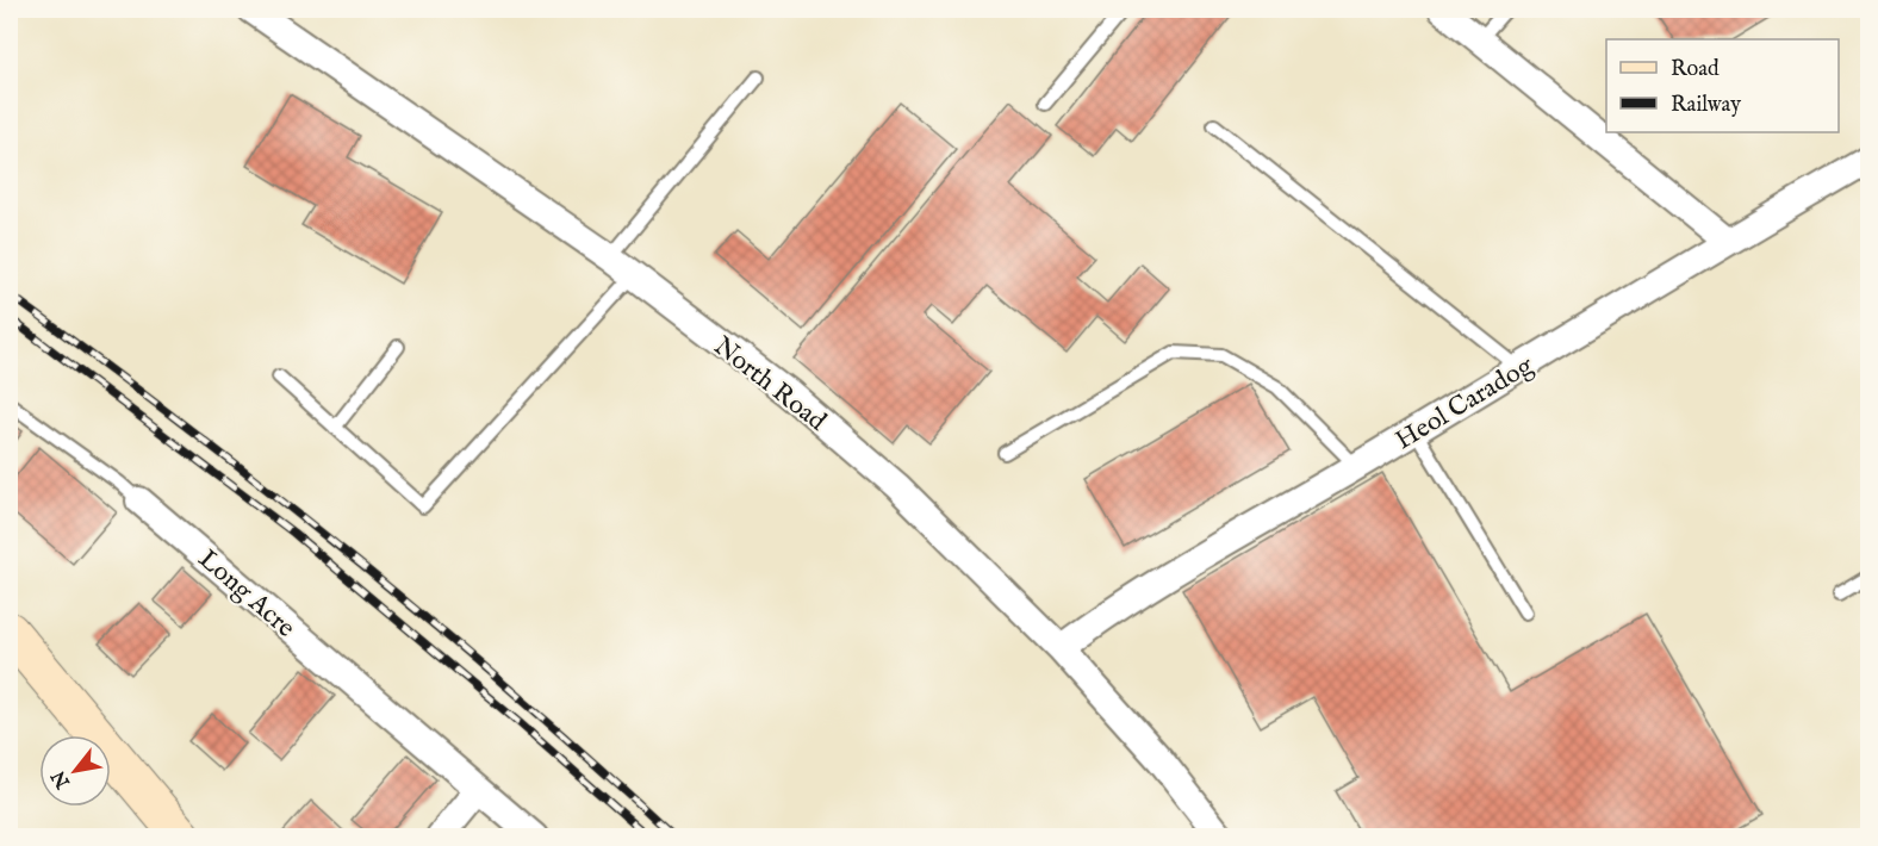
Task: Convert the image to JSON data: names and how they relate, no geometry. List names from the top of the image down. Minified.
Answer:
{"streets":{"street":["North Road","Heol Caradog","Long Acre"]},"crossings":[["North Road","Heol Caradog"]],"legend":["Road","Railway"],"north":"bottom left"}
